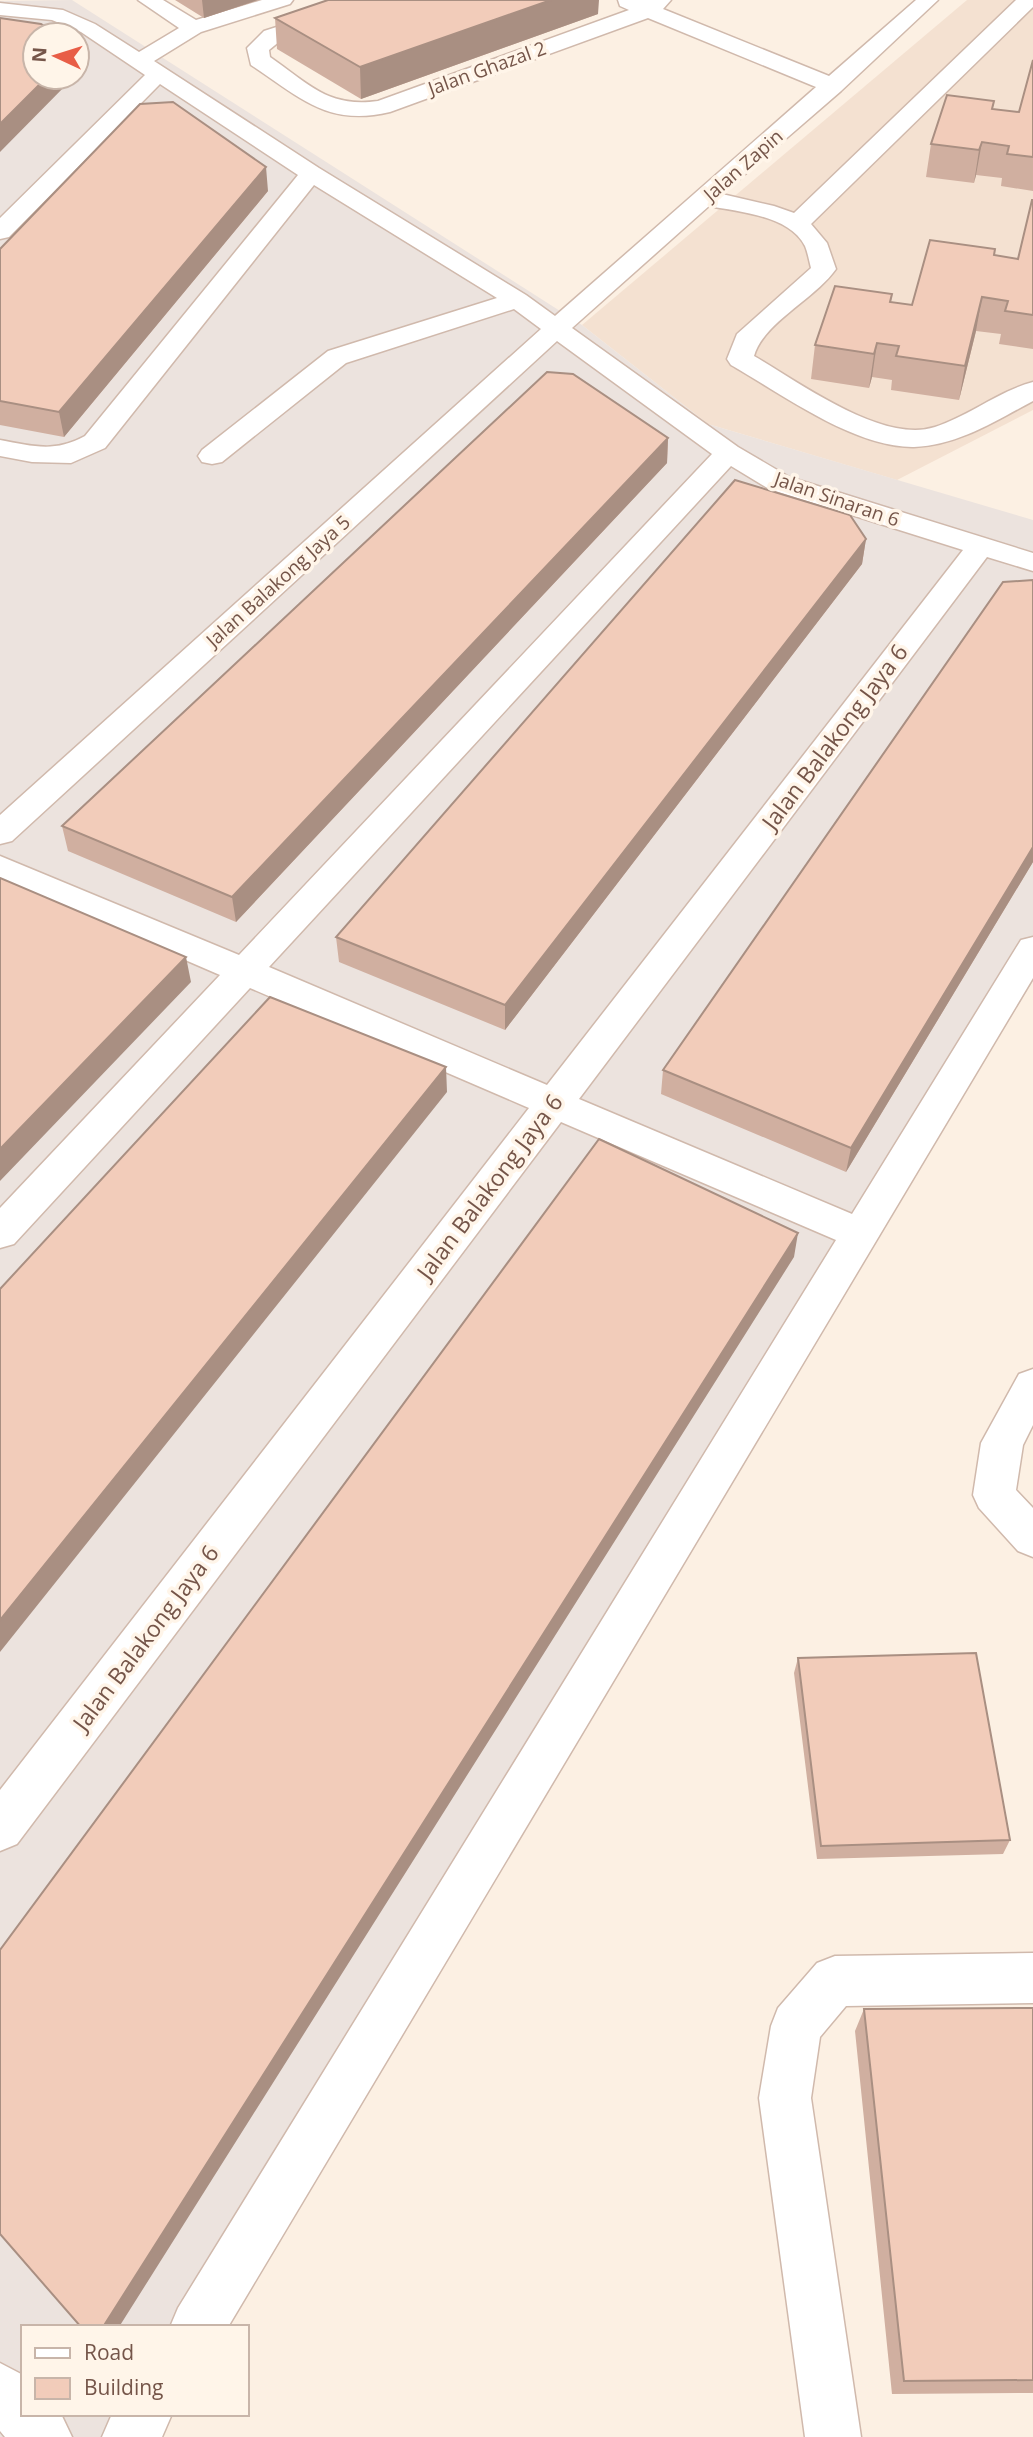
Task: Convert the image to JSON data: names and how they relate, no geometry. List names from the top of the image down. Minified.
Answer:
{"streets":{"street":["Jalan Ghazal 2","Jalan Zapin","Jalan Sinaran 6","Jalan Balakong Jaya 5","Jalan Balakong Jaya 6"]},"crossings":[["Jalan Zapin","Jalan Sinaran 6"],["Jalan Zapin","Jalan Balakong Jaya 5"],["Jalan Sinaran 6","Jalan Balakong Jaya 5"],["Jalan Sinaran 6","Jalan Balakong Jaya 6"]],"legend":["Road","Building"],"north":"left"}
